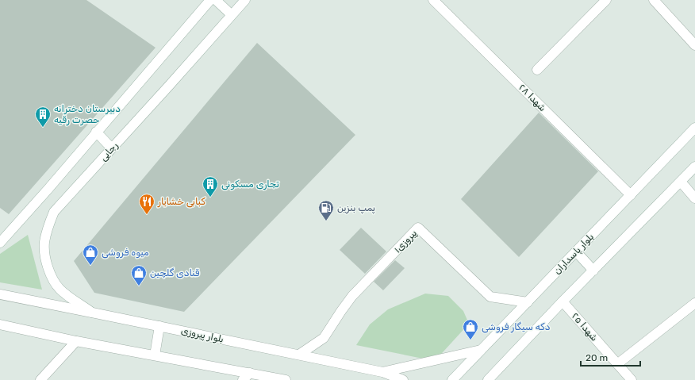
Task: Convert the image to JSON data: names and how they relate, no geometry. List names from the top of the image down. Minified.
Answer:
{"streets":{"street":["شهدا ۲۸","رجایی","پیروزی۱","بلوار پاسداران","شهدا ۲۵","بلوار پیروزی"]},"crossings":[["شهدا ۲۸","بلوار پاسداران"],["رجایی","بلوار پیروزی"],["پیروزی۱","بلوار پاسداران"],["پیروزی۱","بلوار پیروزی"]],"places":{"building":["دبیرستان دخترانه حصرت رقیه","تجاری مسکونی"],"restaurant":["کبابی خشایار"],"fuel station":["پمپ بنزین"],"shop":["میوه فروشی","قنادی گلچین","دکه سیگار فروشی"]},"scale_bar":"20 m"}
